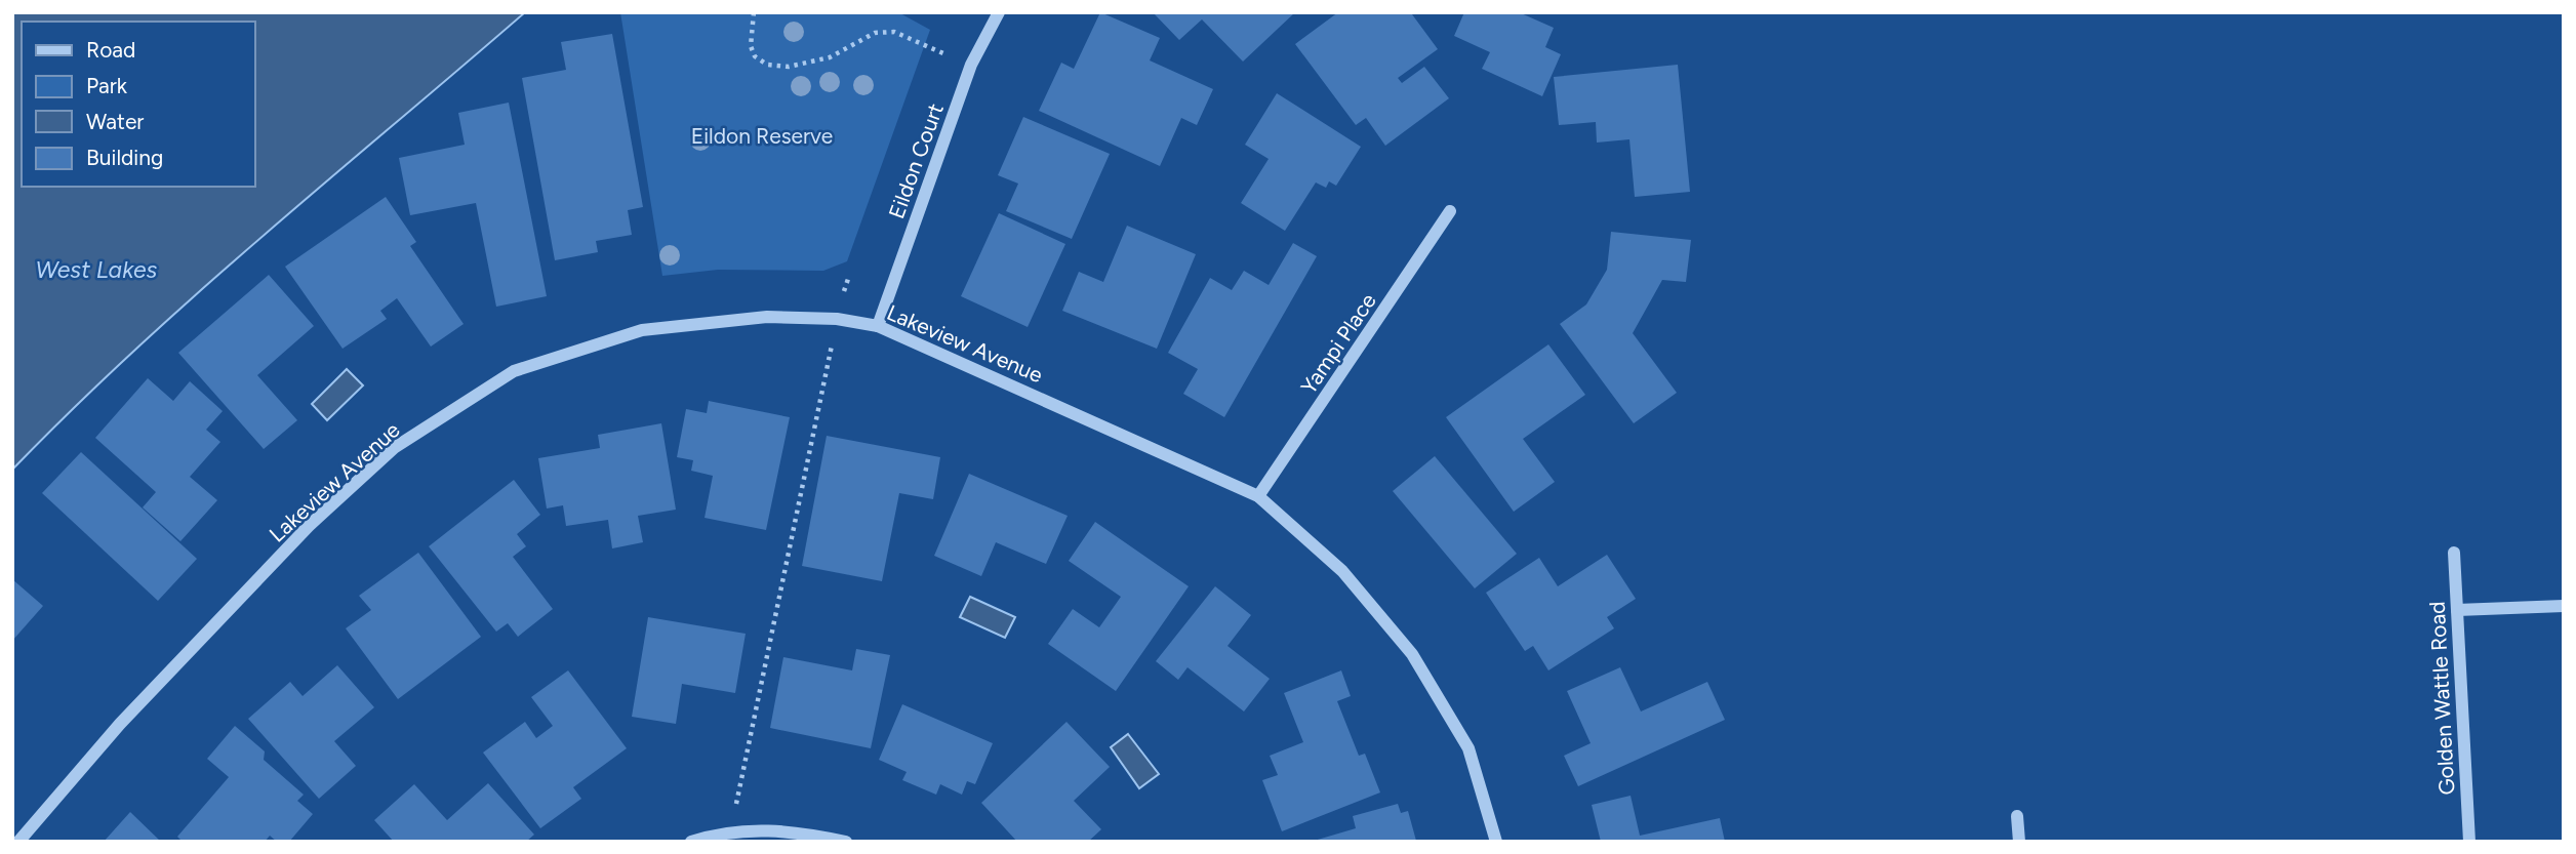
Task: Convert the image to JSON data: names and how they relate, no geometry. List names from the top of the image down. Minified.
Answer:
{"streets":{"street":["Eildon Court","Lakeview Avenue","Yampi Place","Golden Wattle Road"]},"crossings":[["Eildon Court","Lakeview Avenue"],["Lakeview Avenue","Yampi Place"]],"water":["West Lakes"],"parks":["Eildon Reserve"],"legend":["Road","Park","Water","Building"]}
